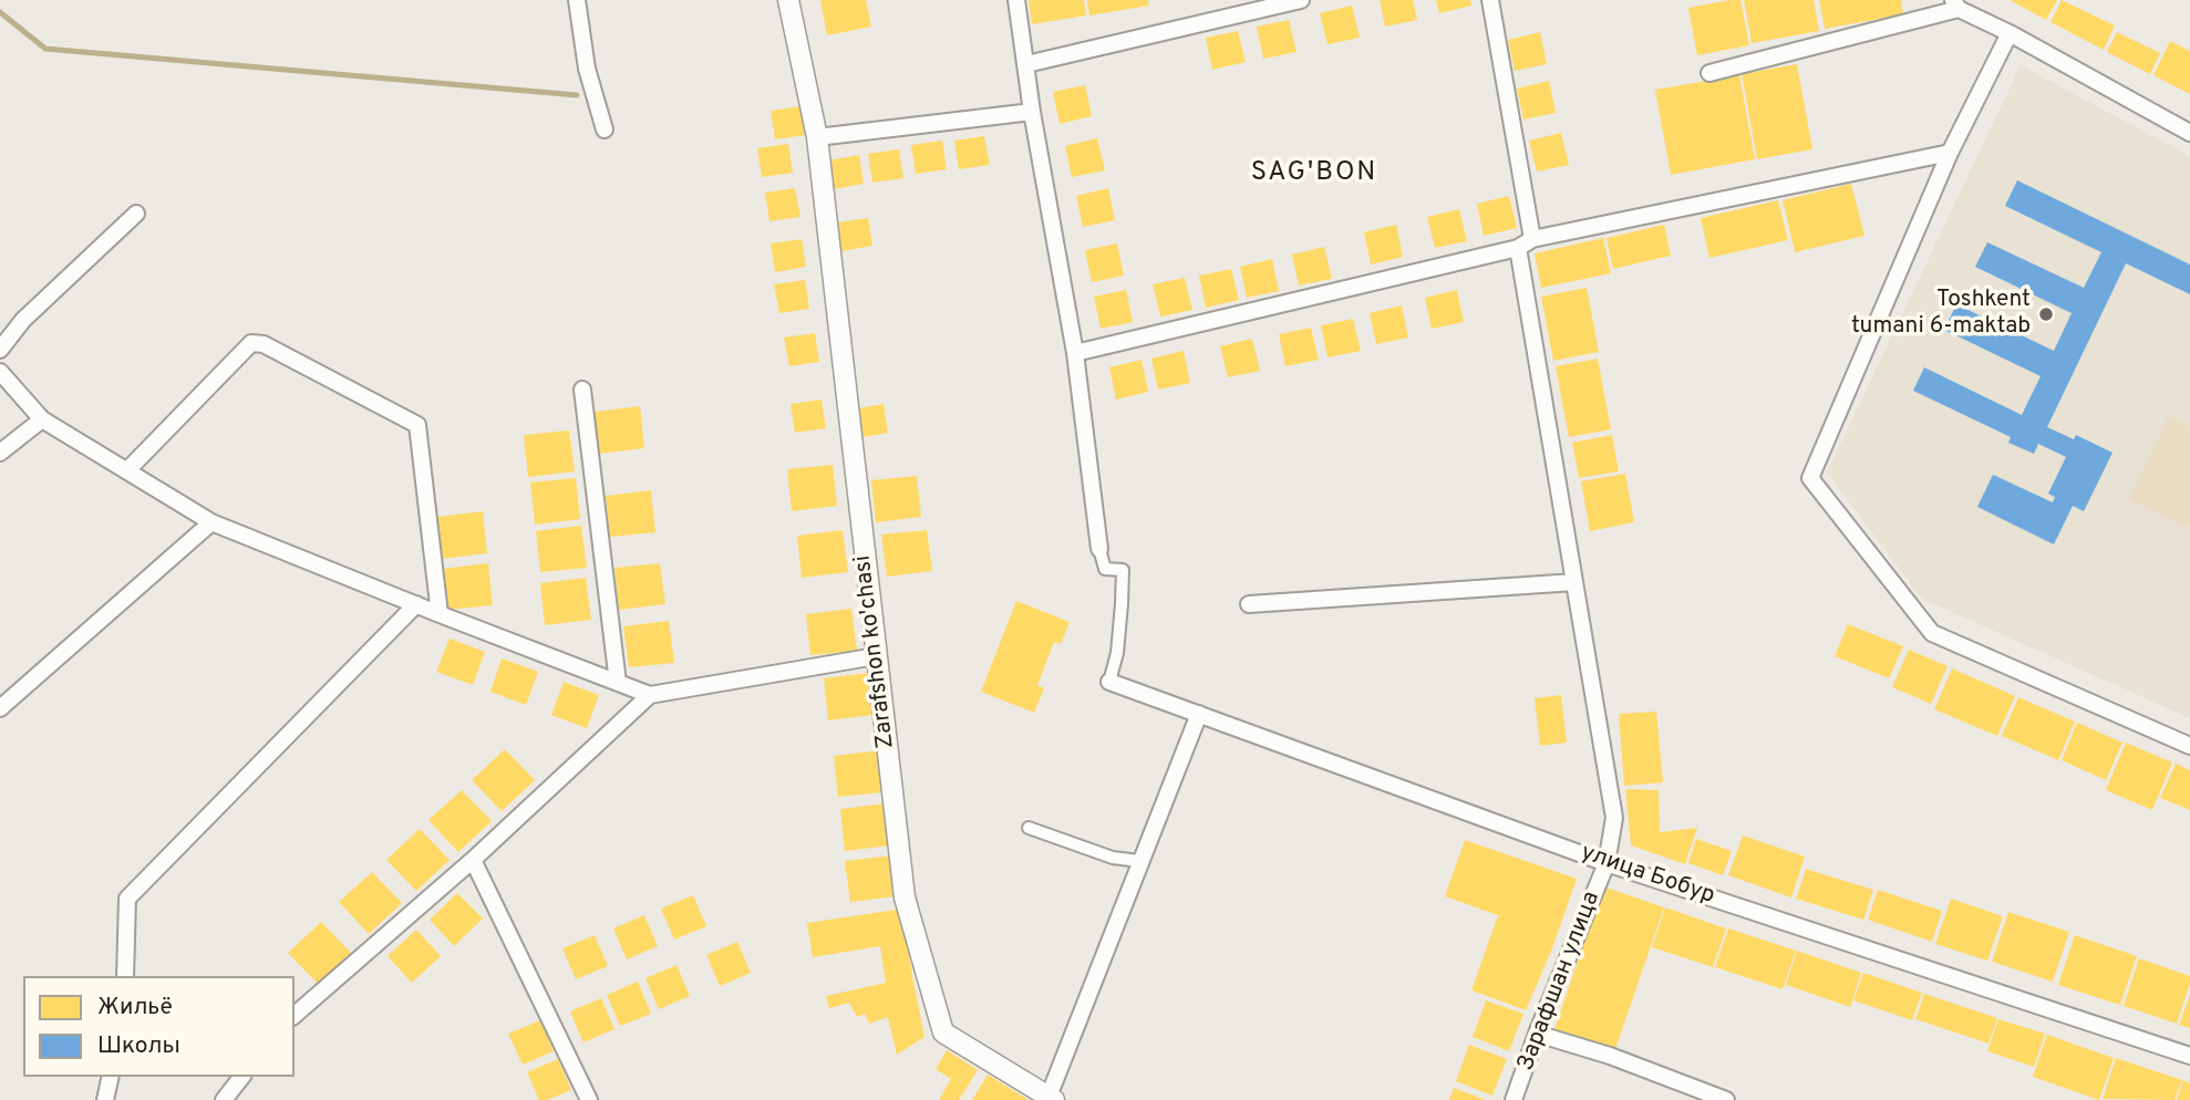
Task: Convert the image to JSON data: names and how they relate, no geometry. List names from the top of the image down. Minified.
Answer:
{"streets":{"street":["Zarafshon ko'chasi","улица Бобур","Зарафшан улица"]},"crossings":[["улица Бобур","Зарафшан улица"]],"districts":["SAG'BON"],"places":["Toshkent tumani 6-maktab"],"legend":["Жильё","Школы"]}
